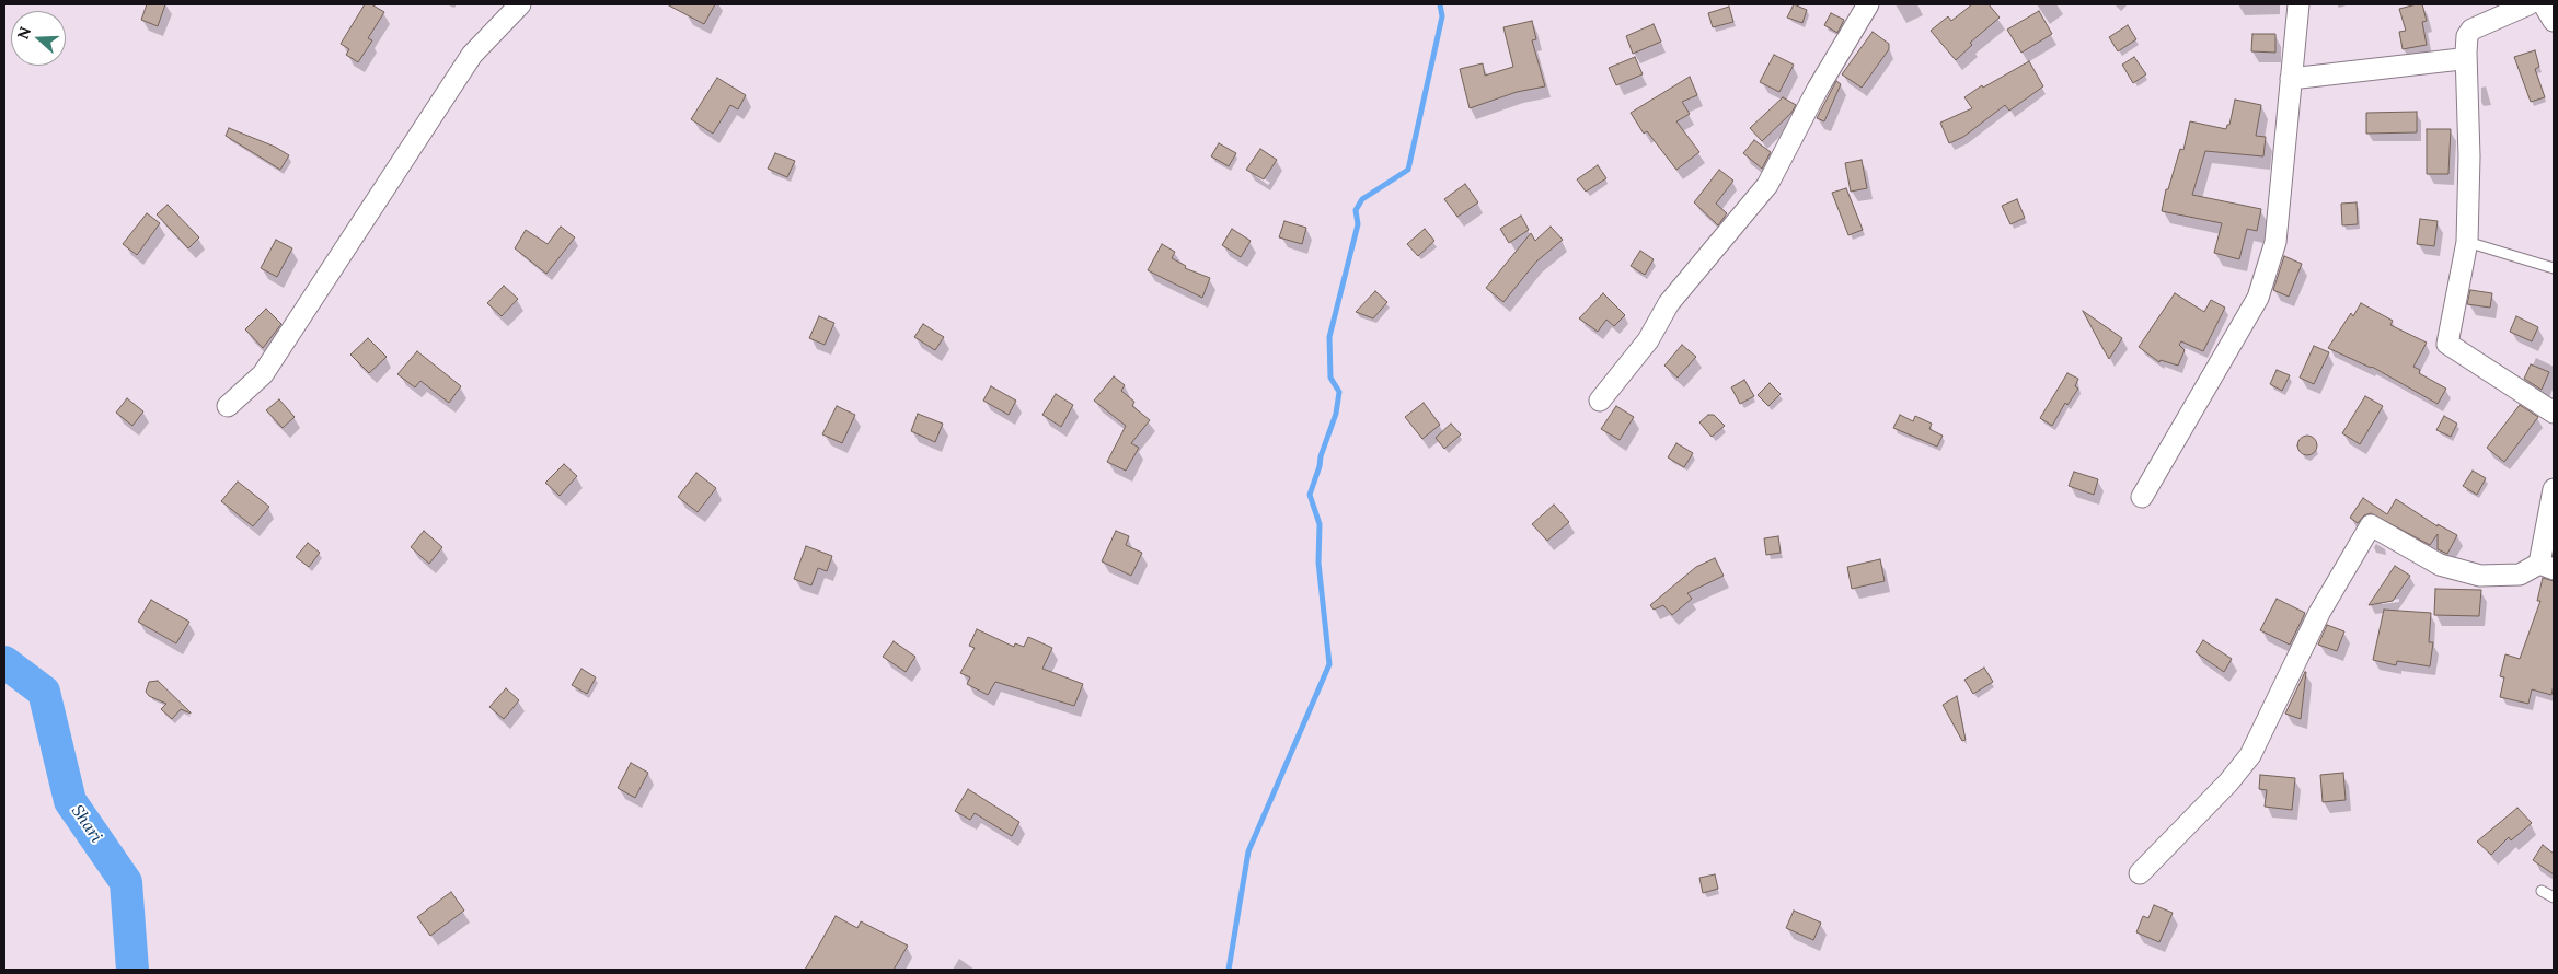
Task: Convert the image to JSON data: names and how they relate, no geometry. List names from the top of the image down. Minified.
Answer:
{"water":["Shari"],"north":"left"}
